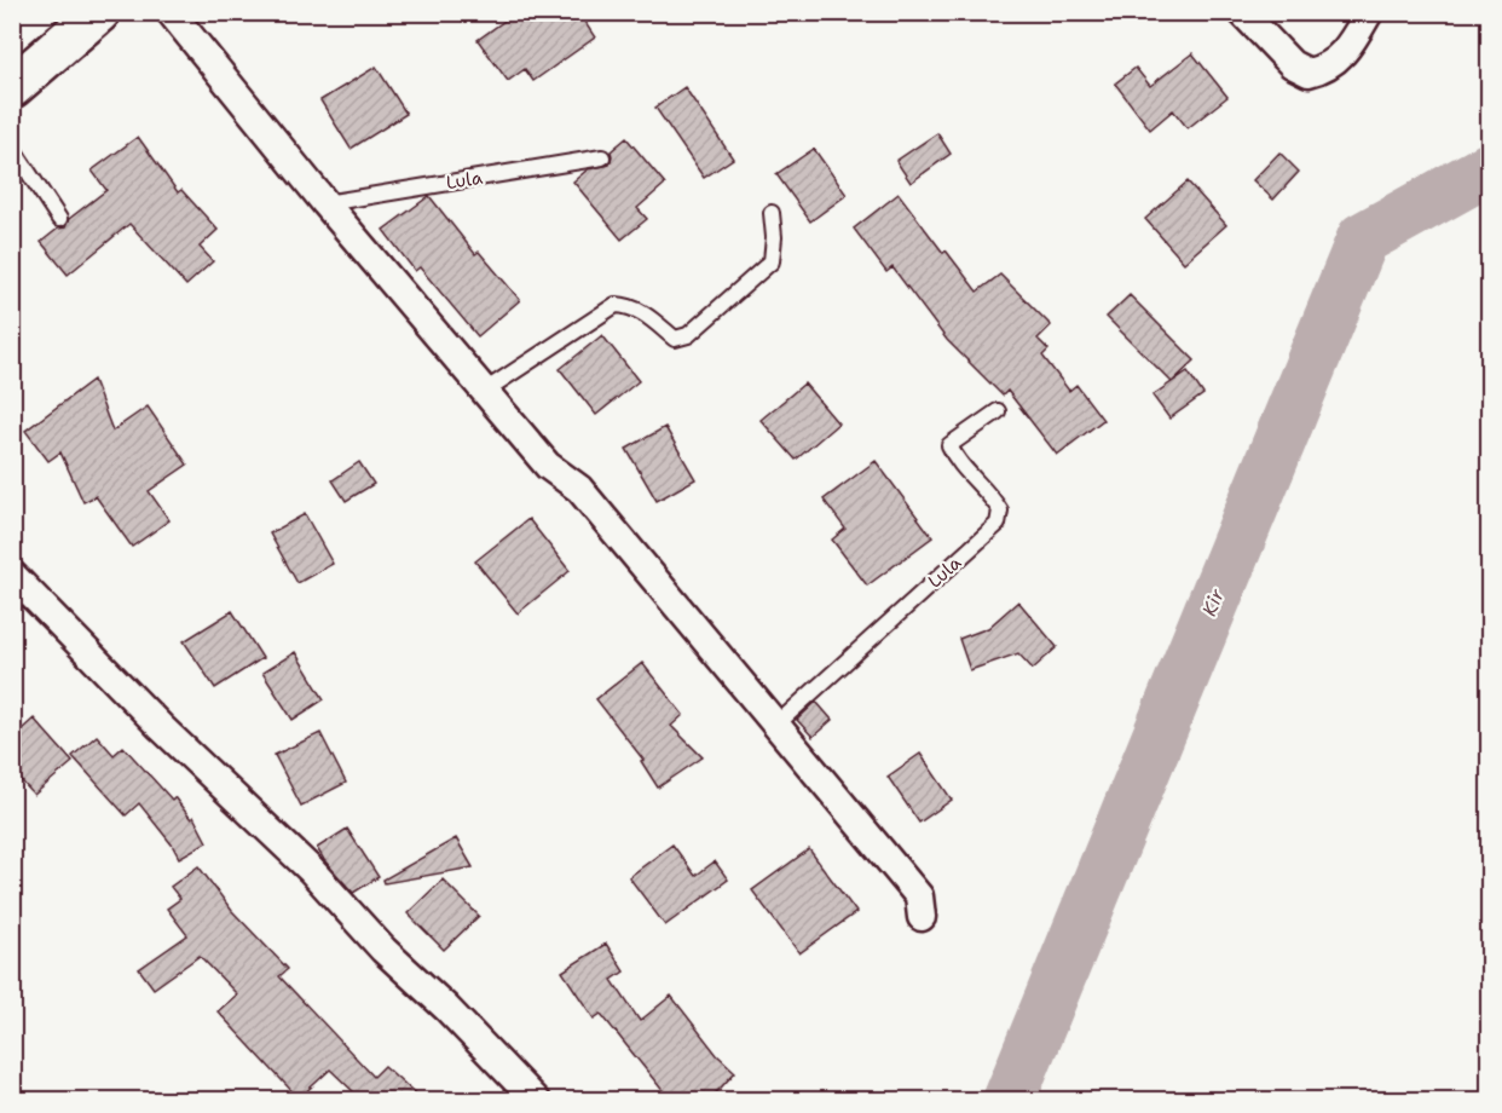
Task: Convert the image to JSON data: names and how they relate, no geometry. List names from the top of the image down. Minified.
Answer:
{"streets":{"lane":["Lula"]},"water":["Kir"]}
